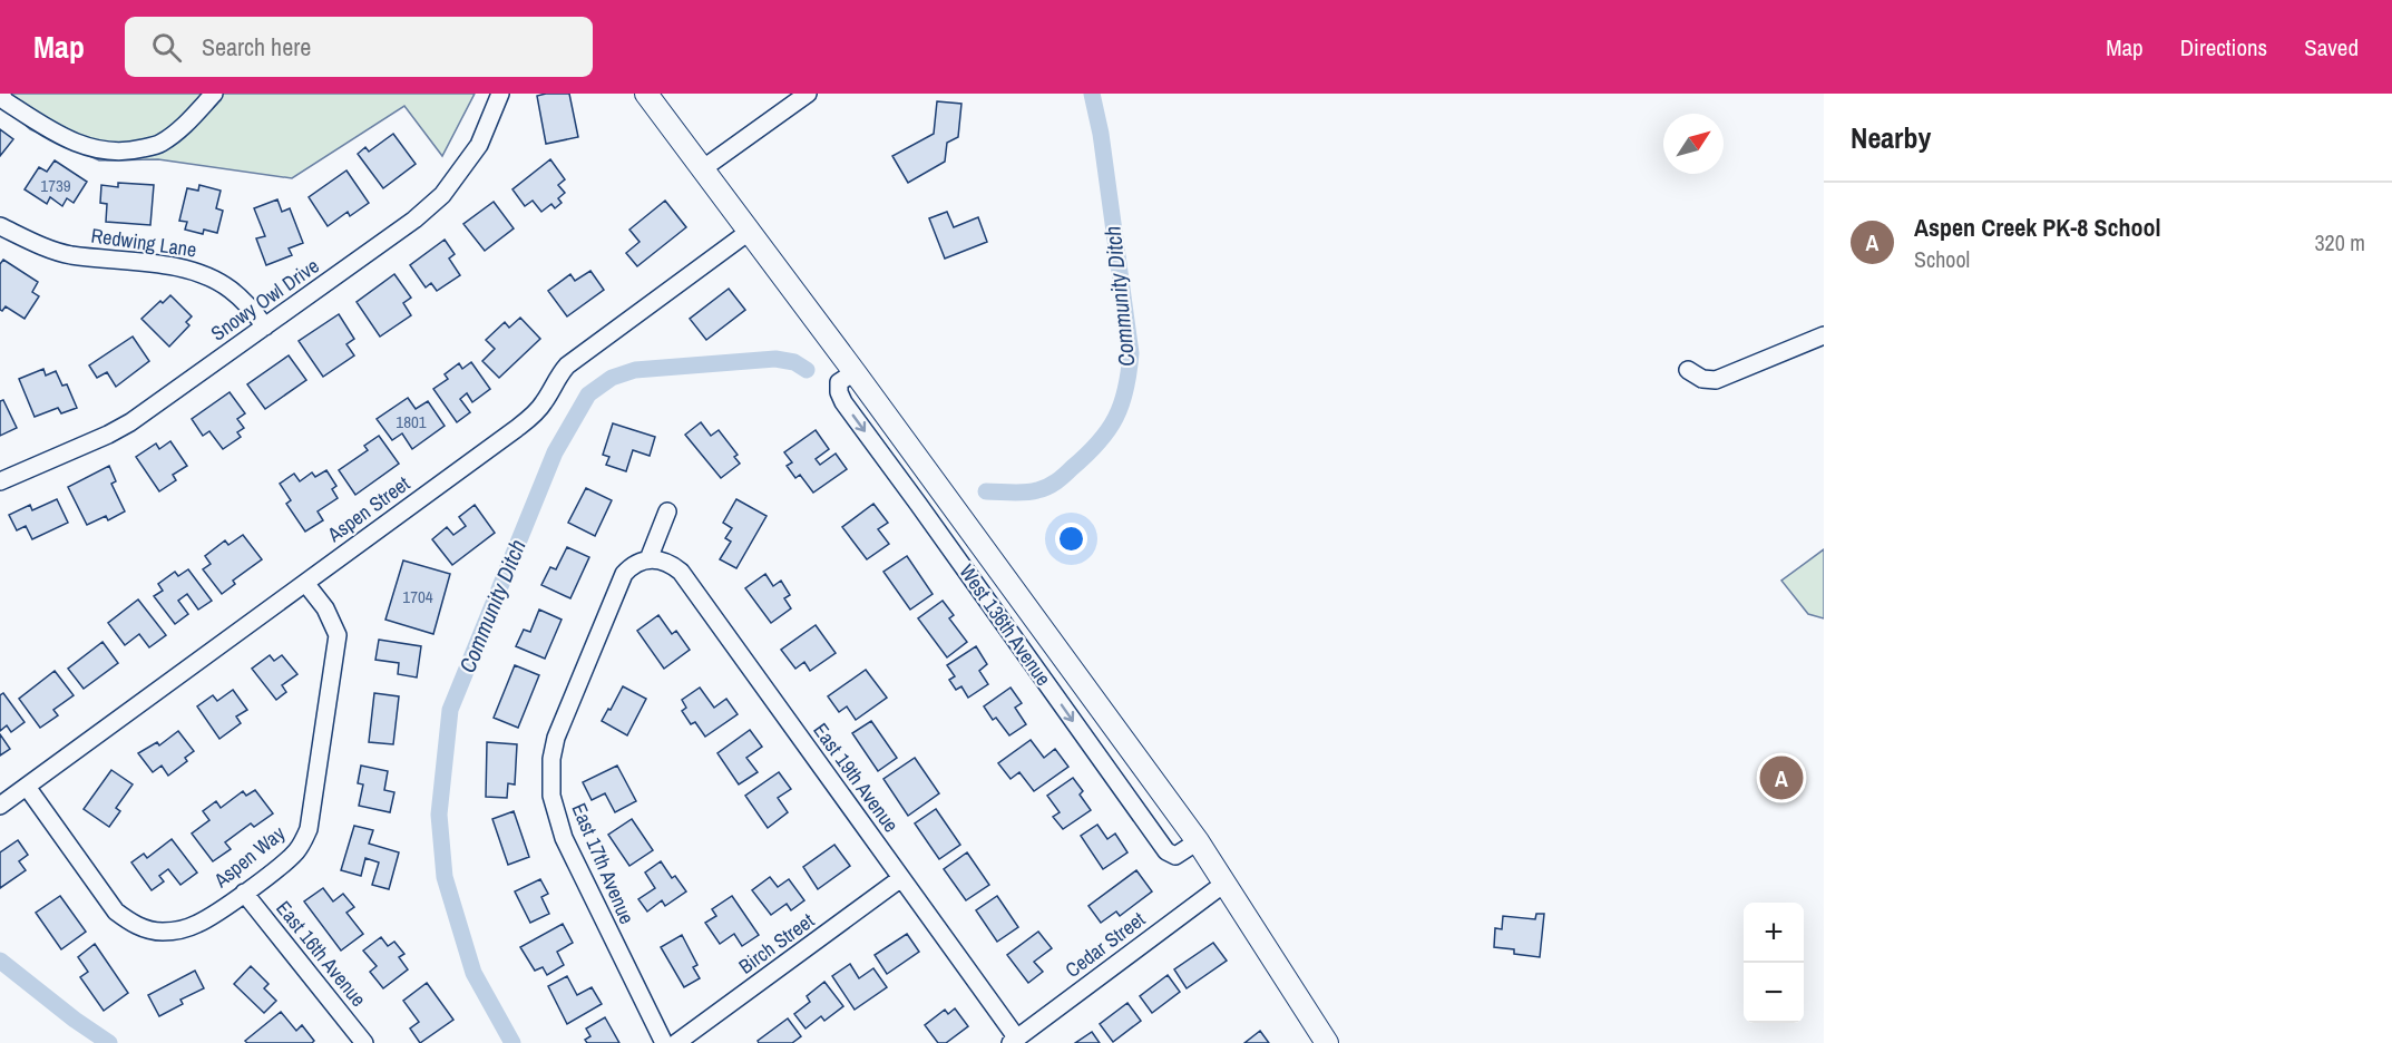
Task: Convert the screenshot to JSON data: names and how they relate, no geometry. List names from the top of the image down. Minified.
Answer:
{"streets":{"main road":["West 136th Avenue"],"street":["Redwing Lane","Snowy Owl Drive","Aspen Street","East 19th Avenue","Aspen Way","East 17th Avenue","Birch Street","Cedar Street","East 16th Avenue"]},"crossings":[["Redwing Lane","Snowy Owl Drive"],["Aspen Street","West 136th Avenue"],["Aspen Street","Aspen Way"],["West 136th Avenue","Cedar Street"],["East 19th Avenue","East 17th Avenue"],["East 19th Avenue","Birch Street"],["East 19th Avenue","Cedar Street"],["Aspen Way","East 16th Avenue"]],"water":["Community Ditch"],"house_numbers":["1739","1801","1704"],"north":"top right","page":{"header":"Map","search":"Search here","nav":["Map","Directions","Saved"],"heading":"Nearby","list":[{"mark":"A","name":"Aspen Creek PK-8 School","note":"School","value":"320 m"}],"pins":"A","map_buttons":["+","−"]}}
